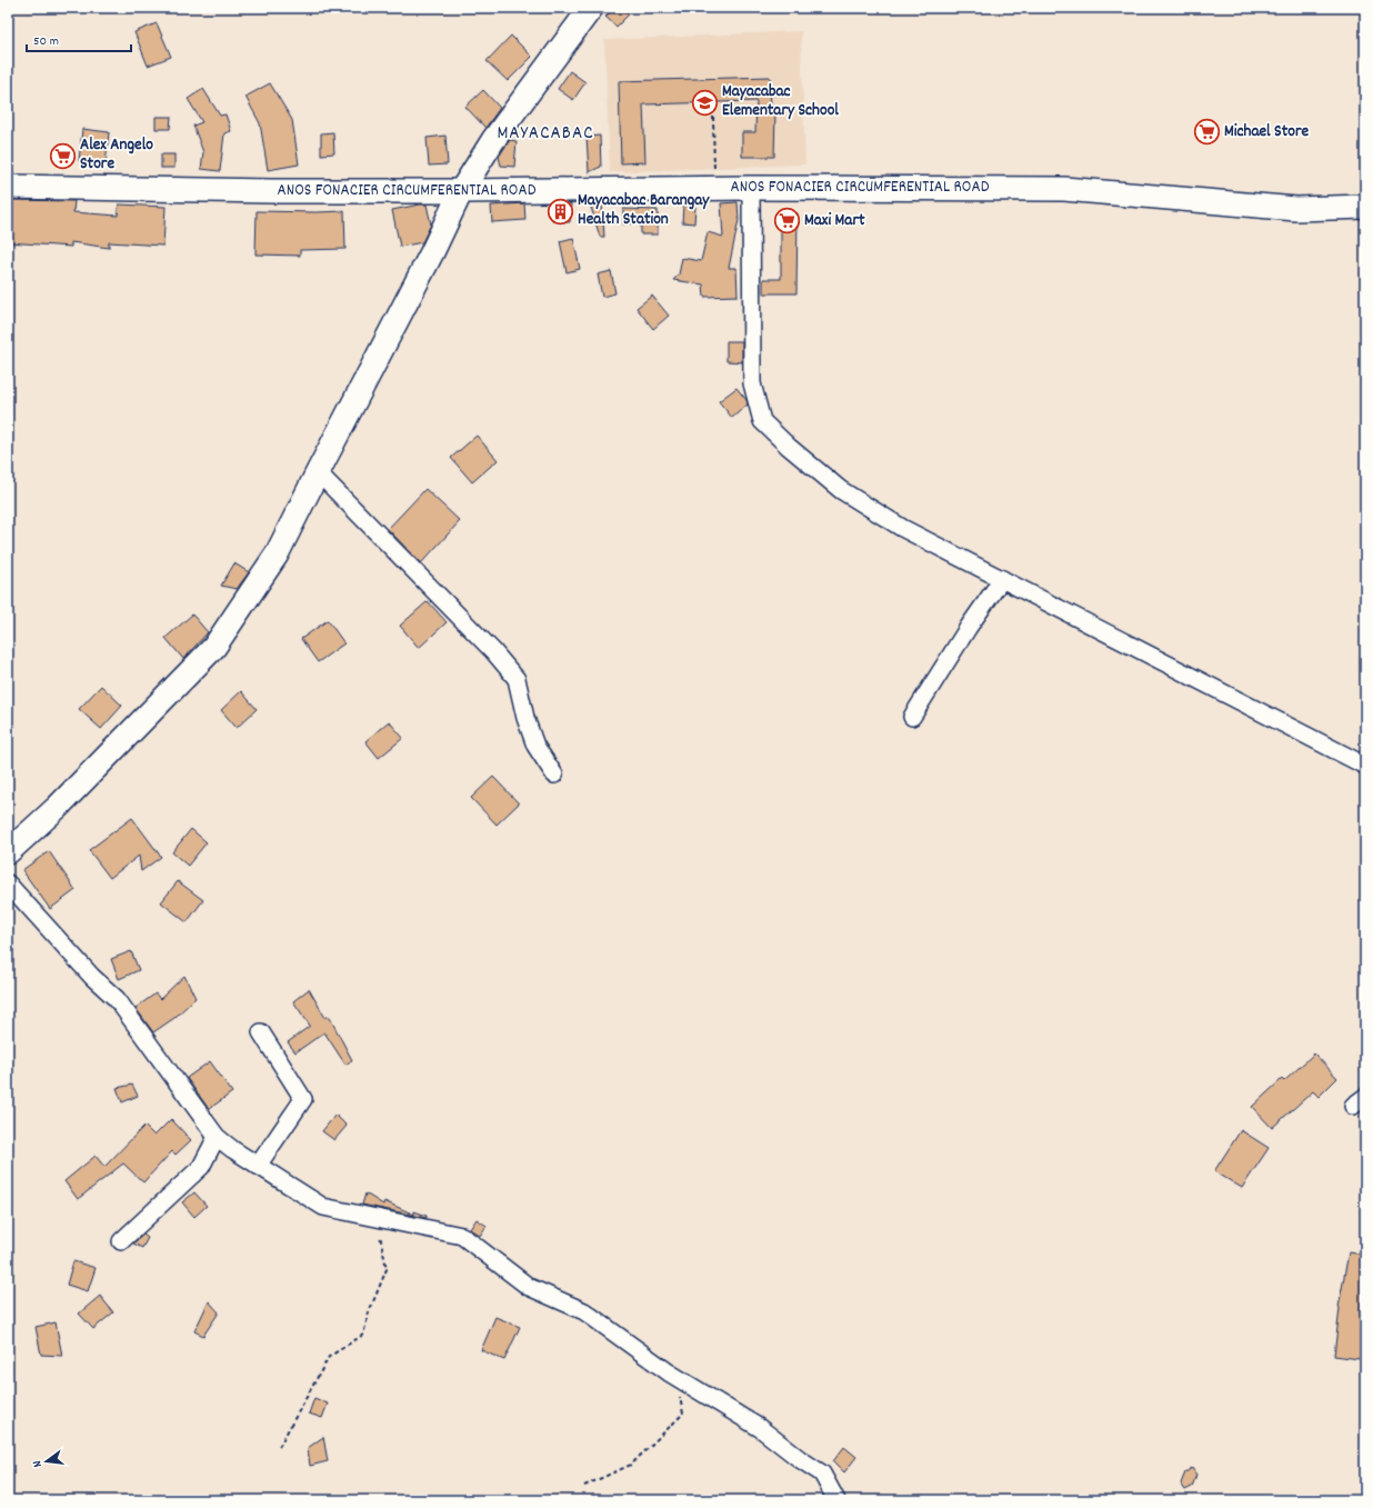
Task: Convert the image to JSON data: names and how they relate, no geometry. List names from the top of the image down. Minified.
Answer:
{"streets":{"main road":["ANOS FONACIER CIRCUMFERENTIAL ROAD"]},"districts":["MAYACABAC"],"places":{"school or university":["Mayacabac Elementary School"],"supermarket":["Michael Store","Alex Angelo Store","Maxi Mart"],"building":["Mayacabac Barangay Health Station"]},"scale_bar":"50 m","north":"left"}
